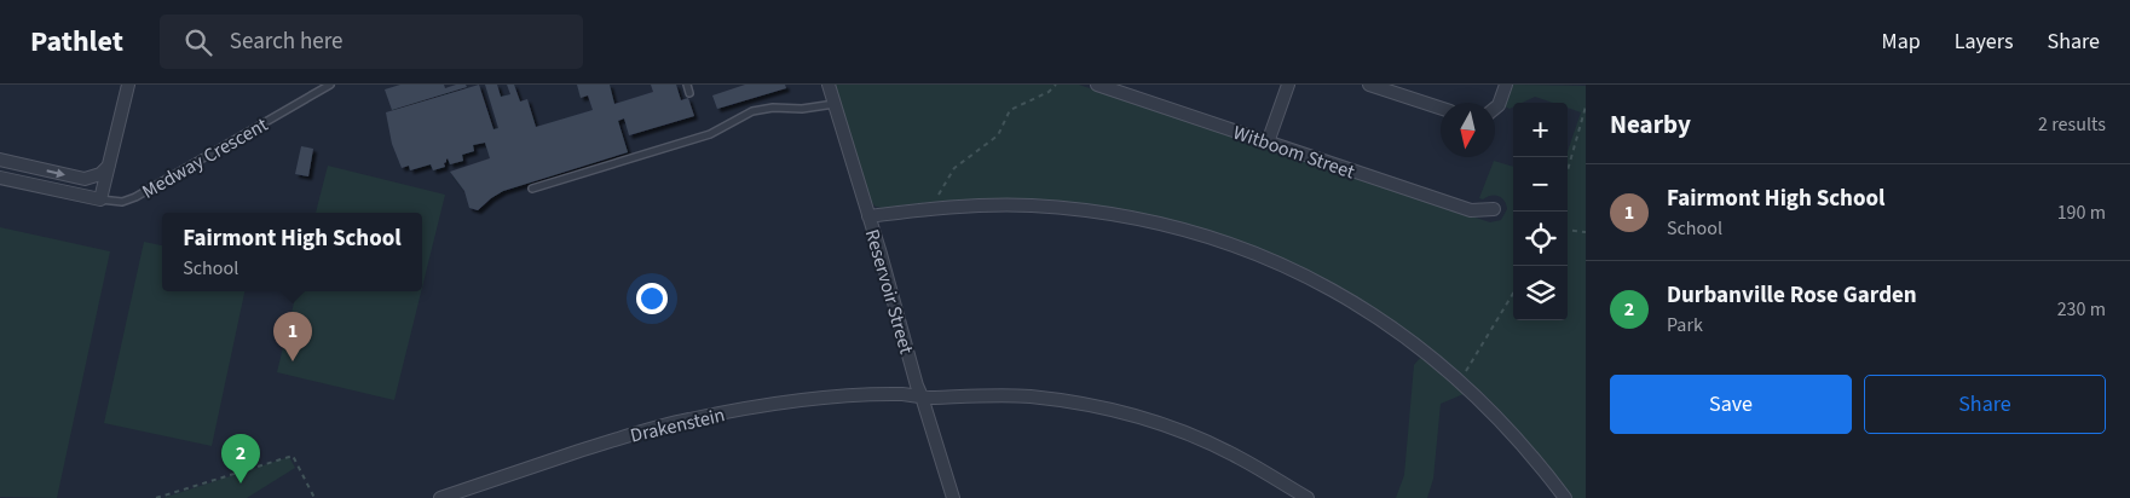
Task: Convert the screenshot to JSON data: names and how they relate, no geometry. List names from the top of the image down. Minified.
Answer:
{"streets":{"street":["Witboom Street","Medway Crescent","Reservoir Street","Drakenstein"]},"crossings":[["Reservoir Street","Drakenstein"]],"north":"bottom","page":{"header":"Pathlet","search":"Search here","nav":["Map","Layers","Share"],"heading":["Nearby","2 results"],"map_buttons":["+","−"],"list":[{"mark":"1","name":"Fairmont High School","note":"School","value":"190 m"},{"mark":"2","name":"Durbanville Rose Garden","note":"Park","value":"230 m"}],"popup":["Fairmont High School","School"],"pins":["1","2"],"buttons":["Save","Share"]}}
